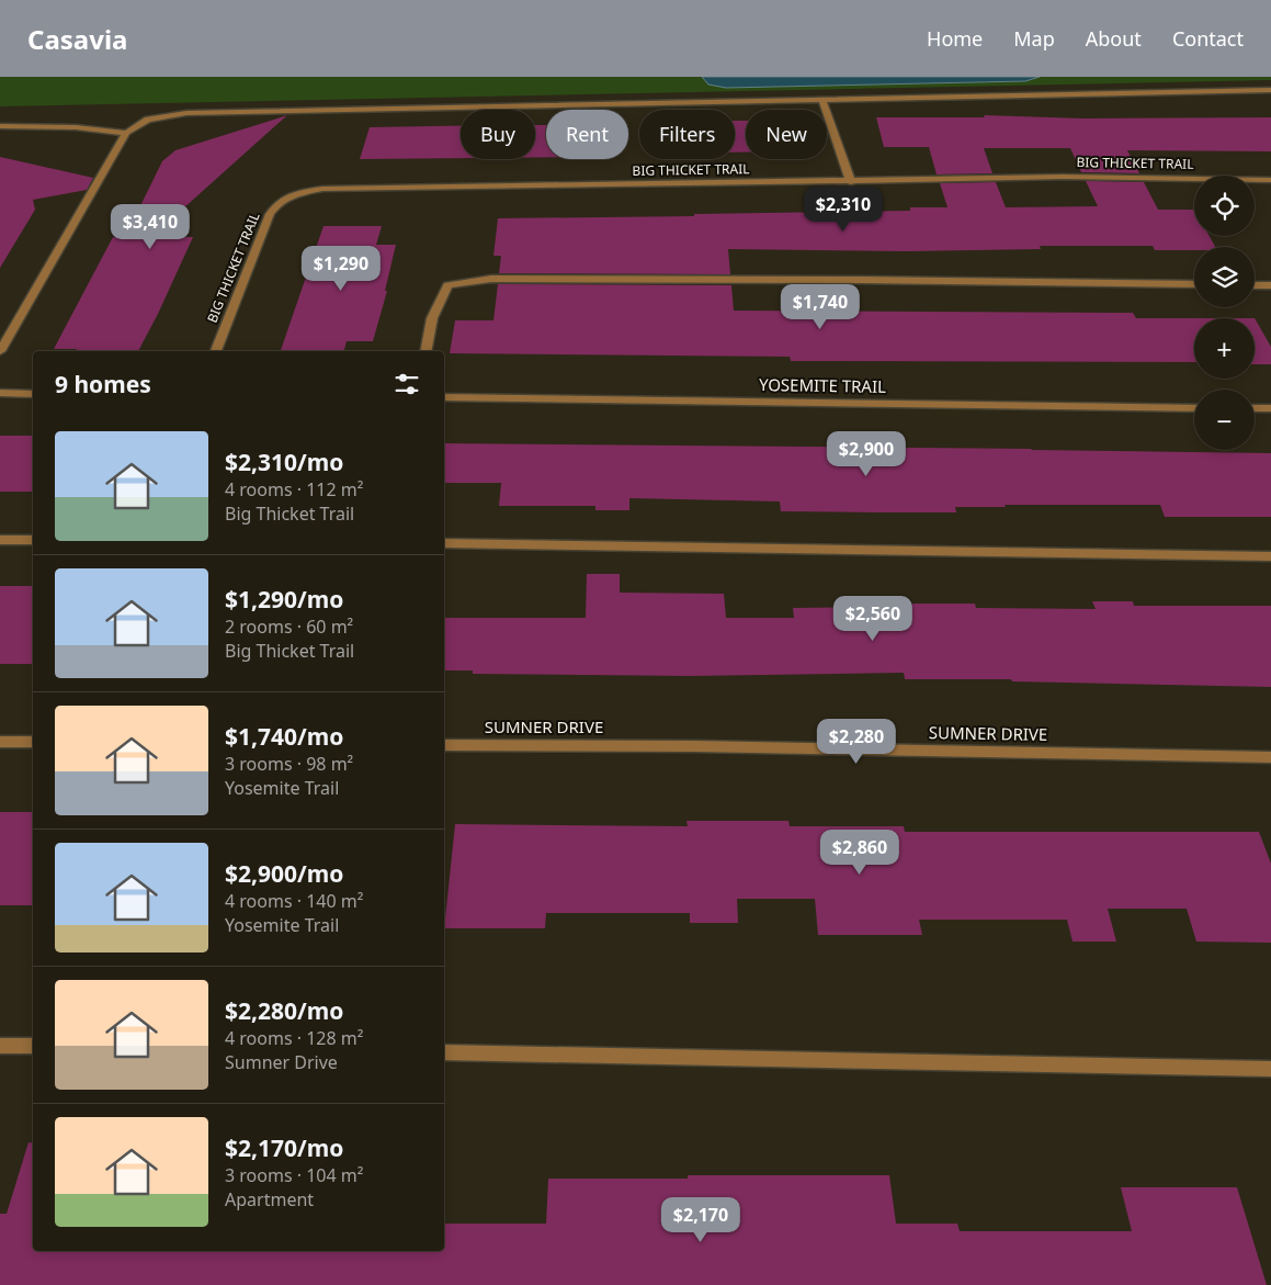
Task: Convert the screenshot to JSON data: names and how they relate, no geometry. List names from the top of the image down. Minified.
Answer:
{"streets":{"street":["BIG THICKET TRAIL","YOSEMITE TRAIL","SUMNER DRIVE"]},"page":{"header":"Casavia","nav":["Home","Map","About","Contact"],"chip":["Buy","Rent","Filters","New"],"map_buttons":["+","−"],"price":["$2,310","$3,410","$1,290","$1,740","$2,900","$2,560","$2,280","$2,860","$2,170"],"heading":"9 homes","list":[{"name":"$2,310/mo","note":"4 rooms · 112 m² · Big Thicket Trail"},{"name":"$1,290/mo","note":"2 rooms · 60 m² · Big Thicket Trail"},{"name":"$1,740/mo","note":"3 rooms · 98 m² · Yosemite Trail"},{"name":"$2,900/mo","note":"4 rooms · 140 m² · Yosemite Trail"},{"name":"$2,280/mo","note":"4 rooms · 128 m² · Sumner Drive"},{"name":"$2,170/mo","note":"3 rooms · 104 m² · Apartment"}]}}
